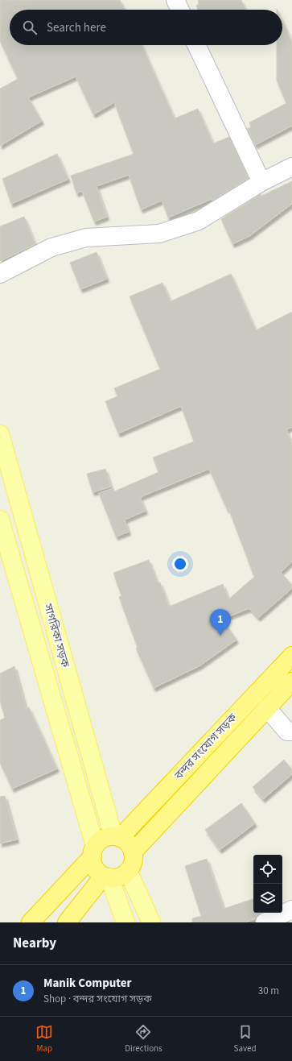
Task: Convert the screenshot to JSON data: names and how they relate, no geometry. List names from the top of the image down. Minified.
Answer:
{"streets":{"highway":["বন্দর সংযোগ সড়ক"],"main road":["সাগরিকা সড়ক"]},"crossings":[["সাগরিকা সড়ক","বন্দর সংযোগ সড়ক"]],"page":{"search":"Search here","pins":"1","heading":"Nearby","list":[{"mark":"1","name":"Manik Computer","note":"Shop · বন্দর সংযোগ সড়ক","value":"30 m"}],"nav":["Map","Directions","Saved"]}}
